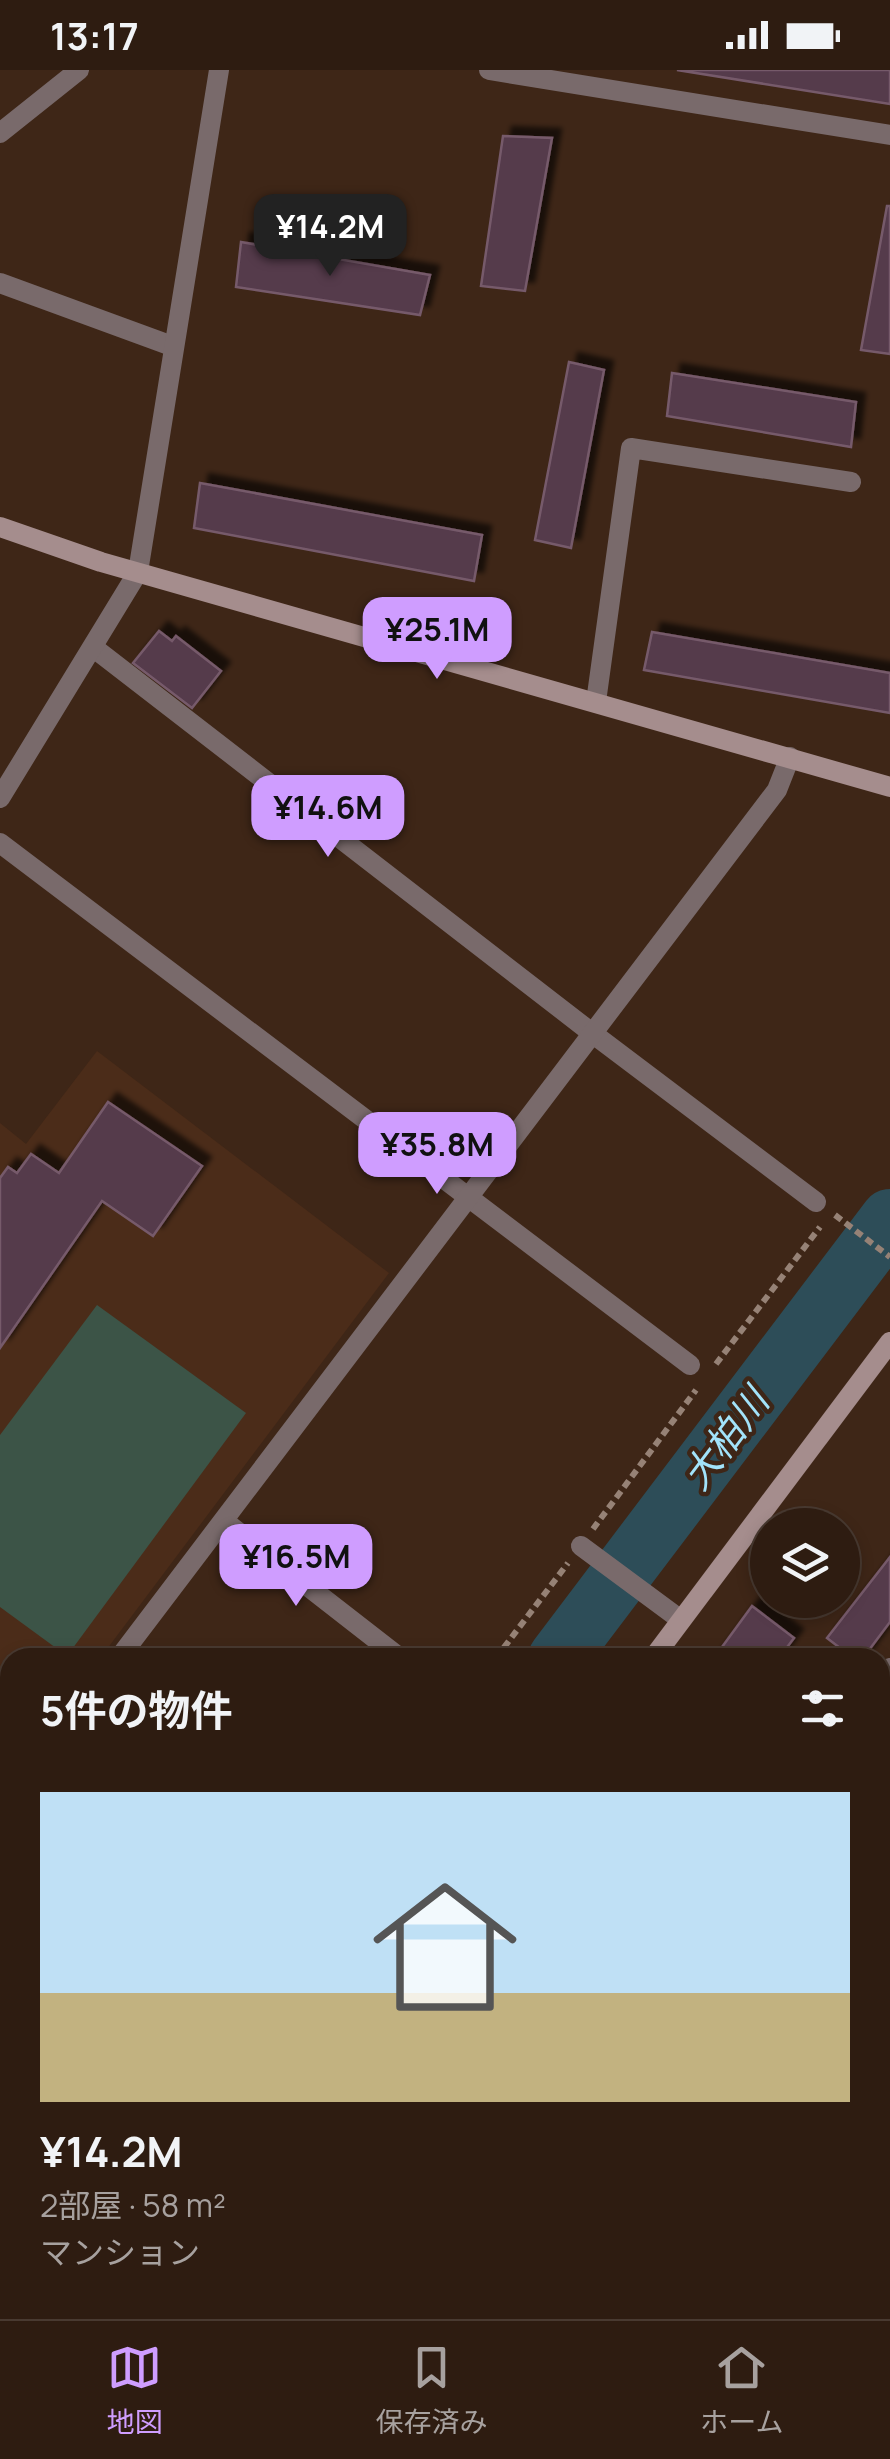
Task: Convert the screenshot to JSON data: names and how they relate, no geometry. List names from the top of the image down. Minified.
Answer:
{"water":["大柏川"],"page":{"status":"13:17","price":["¥14.2M","¥25.1M","¥14.6M","¥35.8M","¥16.5M"],"heading":"5件の物件","list":[{"name":"¥14.2M","note":"2部屋 · 58 m² · マンション"}],"tabs":["地図","保存済み","ホーム"]}}
